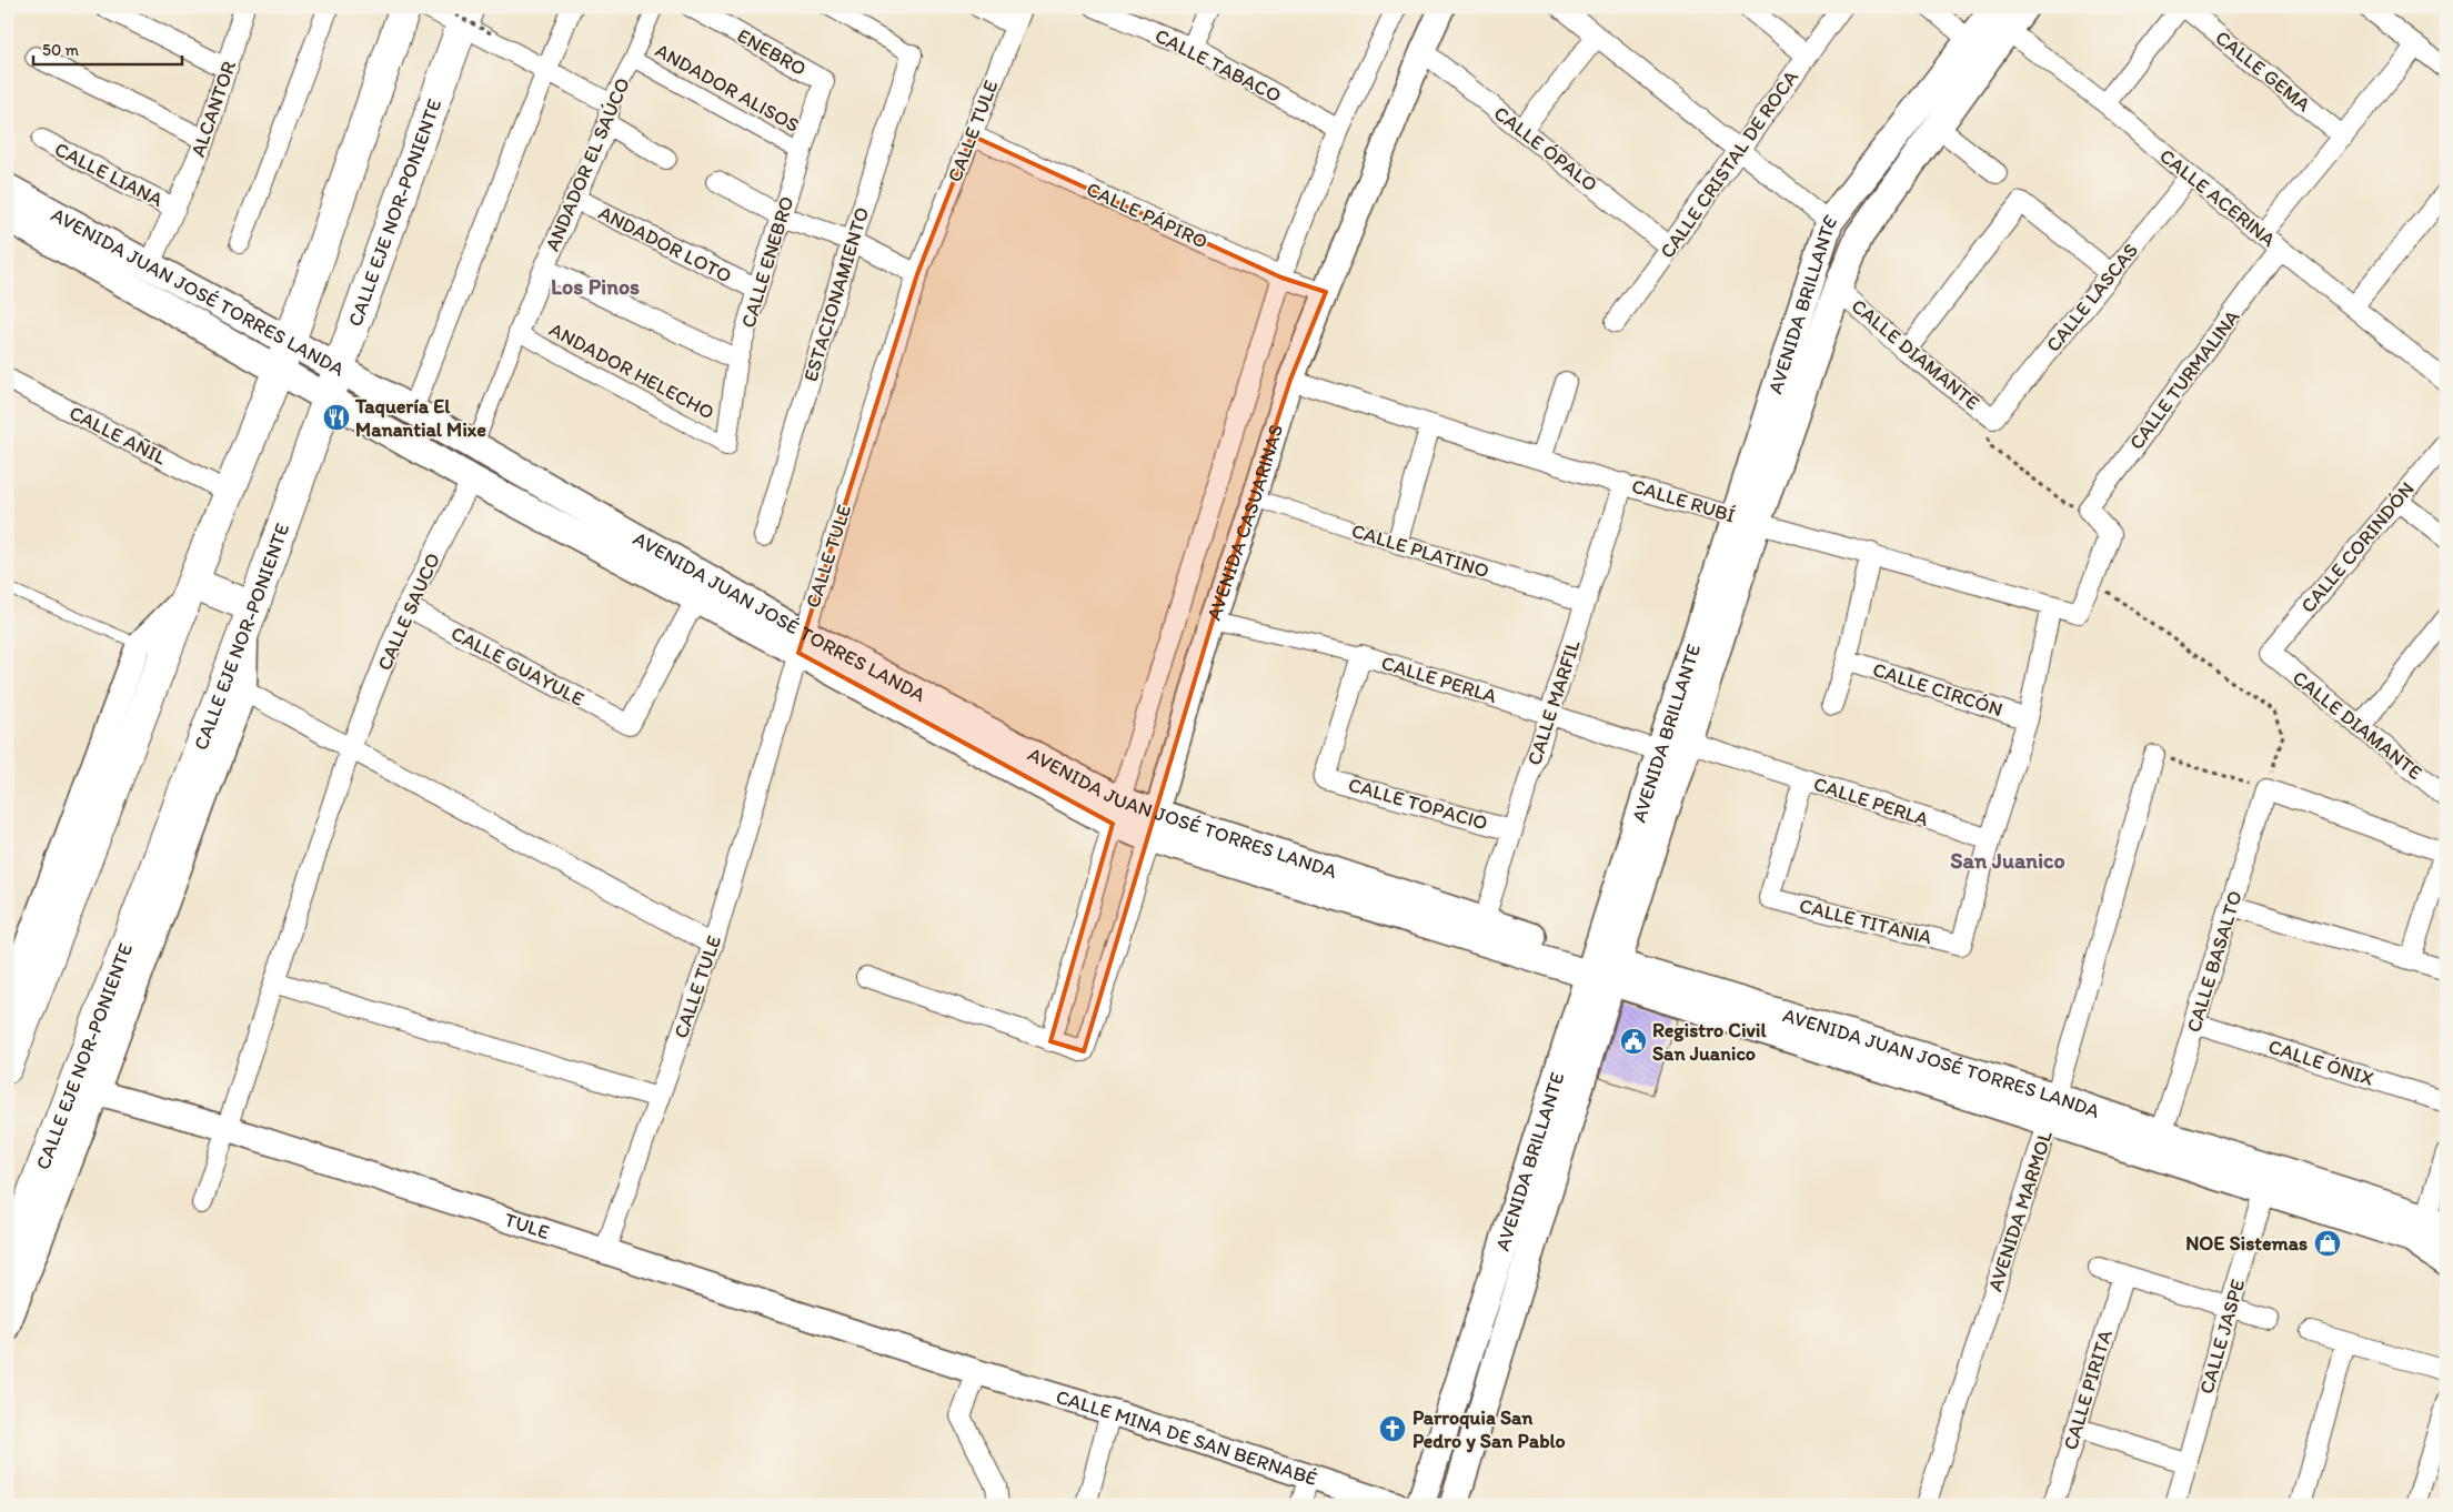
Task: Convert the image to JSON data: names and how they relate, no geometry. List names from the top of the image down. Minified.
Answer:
{"streets":{"main road":["CALLE EJE NOR-PONIENTE","AVENIDA JUAN JOSÉ TORRES LANDA","AVENIDA BRILLANTE"],"street":["ENEBRO","CALLE TABACO","CALLE GEMA","ANDADOR ALISOS","ALCANTOR","CALLE TULE","CALLE ÓPALO","ANDADOR EL SAÚCO","CALLE CRISTAL DE ROCA","CALLE LIANA","CALLE ACERINA","CALLE PÁPIRO","ANDADOR LOTO","CALLE ENEBRO","ESTACIONAMIENTO","CALLE LASCAS","CALLE DIAMANTE","ANDADOR HELECHO","CALLE TURMALINA","CALLE AÑIL","CALLE RUBÍ","AVENIDA CASUARINAS","CALLE CORINDÓN","CALLE PLATINO","CALLE SAUCO","CALLE GUAYULE","CALLE PERLA","CALLE CIRCÓN","CALLE MARFIL","CALLE TOPACIO","CALLE TITANIA","CALLE BASALTO","CALLE ÓNIX","AVENIDA MARMOL","TULE","CALLE JASPE","CALLE PIRITA","CALLE MINA DE SAN BERNABÉ"]},"crossings":[["ENEBRO","CALLE ENEBRO"],["CALLE TABACO","AVENIDA CASUARINAS"],["ANDADOR ALISOS","ANDADOR EL SAÚCO"],["ANDADOR ALISOS","CALLE ENEBRO"],["ALCANTOR","CALLE LIANA"],["ALCANTOR","AVENIDA JUAN JOSÉ TORRES LANDA"],["CALLE TULE","CALLE PÁPIRO"],["CALLE TULE","AVENIDA JUAN JOSÉ TORRES LANDA"],["CALLE TULE","TULE"],["CALLE ÓPALO","CALLE CRISTAL DE ROCA"],["CALLE ÓPALO","AVENIDA CASUARINAS"],["ANDADOR EL SAÚCO","ANDADOR LOTO"],["ANDADOR EL SAÚCO","AVENIDA JUAN JOSÉ TORRES LANDA"],["ANDADOR EL SAÚCO","ANDADOR HELECHO"],["CALLE ACERINA","CALLE LASCAS"],["CALLE ACERINA","AVENIDA BRILLANTE"],["CALLE ACERINA","CALLE TURMALINA"],["CALLE EJE NOR-PONIENTE","AVENIDA JUAN JOSÉ TORRES LANDA"],["CALLE EJE NOR-PONIENTE","TULE"],["CALLE PÁPIRO","AVENIDA CASUARINAS"],["ANDADOR LOTO","CALLE ENEBRO"],["CALLE ENEBRO","ANDADOR HELECHO"],["AVENIDA JUAN JOSÉ TORRES LANDA","AVENIDA BRILLANTE"],["AVENIDA JUAN JOSÉ TORRES LANDA","AVENIDA CASUARINAS"],["AVENIDA JUAN JOSÉ TORRES LANDA","CALLE SAUCO"],["AVENIDA JUAN JOSÉ TORRES LANDA","CALLE GUAYULE"],["AVENIDA JUAN JOSÉ TORRES LANDA","CALLE MARFIL"],["AVENIDA JUAN JOSÉ TORRES LANDA","CALLE BASALTO"],["AVENIDA JUAN JOSÉ TORRES LANDA","AVENIDA MARMOL"],["AVENIDA JUAN JOSÉ TORRES LANDA","CALLE JASPE"],["CALLE LASCAS","CALLE DIAMANTE"],["AVENIDA BRILLANTE","CALLE DIAMANTE"],["AVENIDA BRILLANTE","CALLE RUBÍ"],["AVENIDA BRILLANTE","CALLE PERLA"],["CALLE DIAMANTE","CALLE CORINDÓN"],["CALLE RUBÍ","AVENIDA CASUARINAS"],["CALLE RUBÍ","CALLE MARFIL"],["AVENIDA CASUARINAS","CALLE PLATINO"],["AVENIDA CASUARINAS","CALLE PERLA"],["CALLE PLATINO","CALLE MARFIL"],["CALLE SAUCO","CALLE GUAYULE"],["CALLE SAUCO","TULE"],["CALLE PERLA","CALLE MARFIL"],["CALLE PERLA","CALLE TOPACIO"],["CALLE PERLA","CALLE TITANIA"],["CALLE MARFIL","CALLE TOPACIO"],["CALLE BASALTO","CALLE ÓNIX"],["TULE","CALLE MINA DE SAN BERNABÉ"]],"districts":["Los Pinos","San Juanico"],"places":{"restaurant":["Taquería El Manantial Mixe"],"public building":["Registro Civil San Juanico"],"shop":["NOE Sistemas"],"church":["Parroquia San Pedro y San Pablo"]},"scale_bar":"50 m"}
